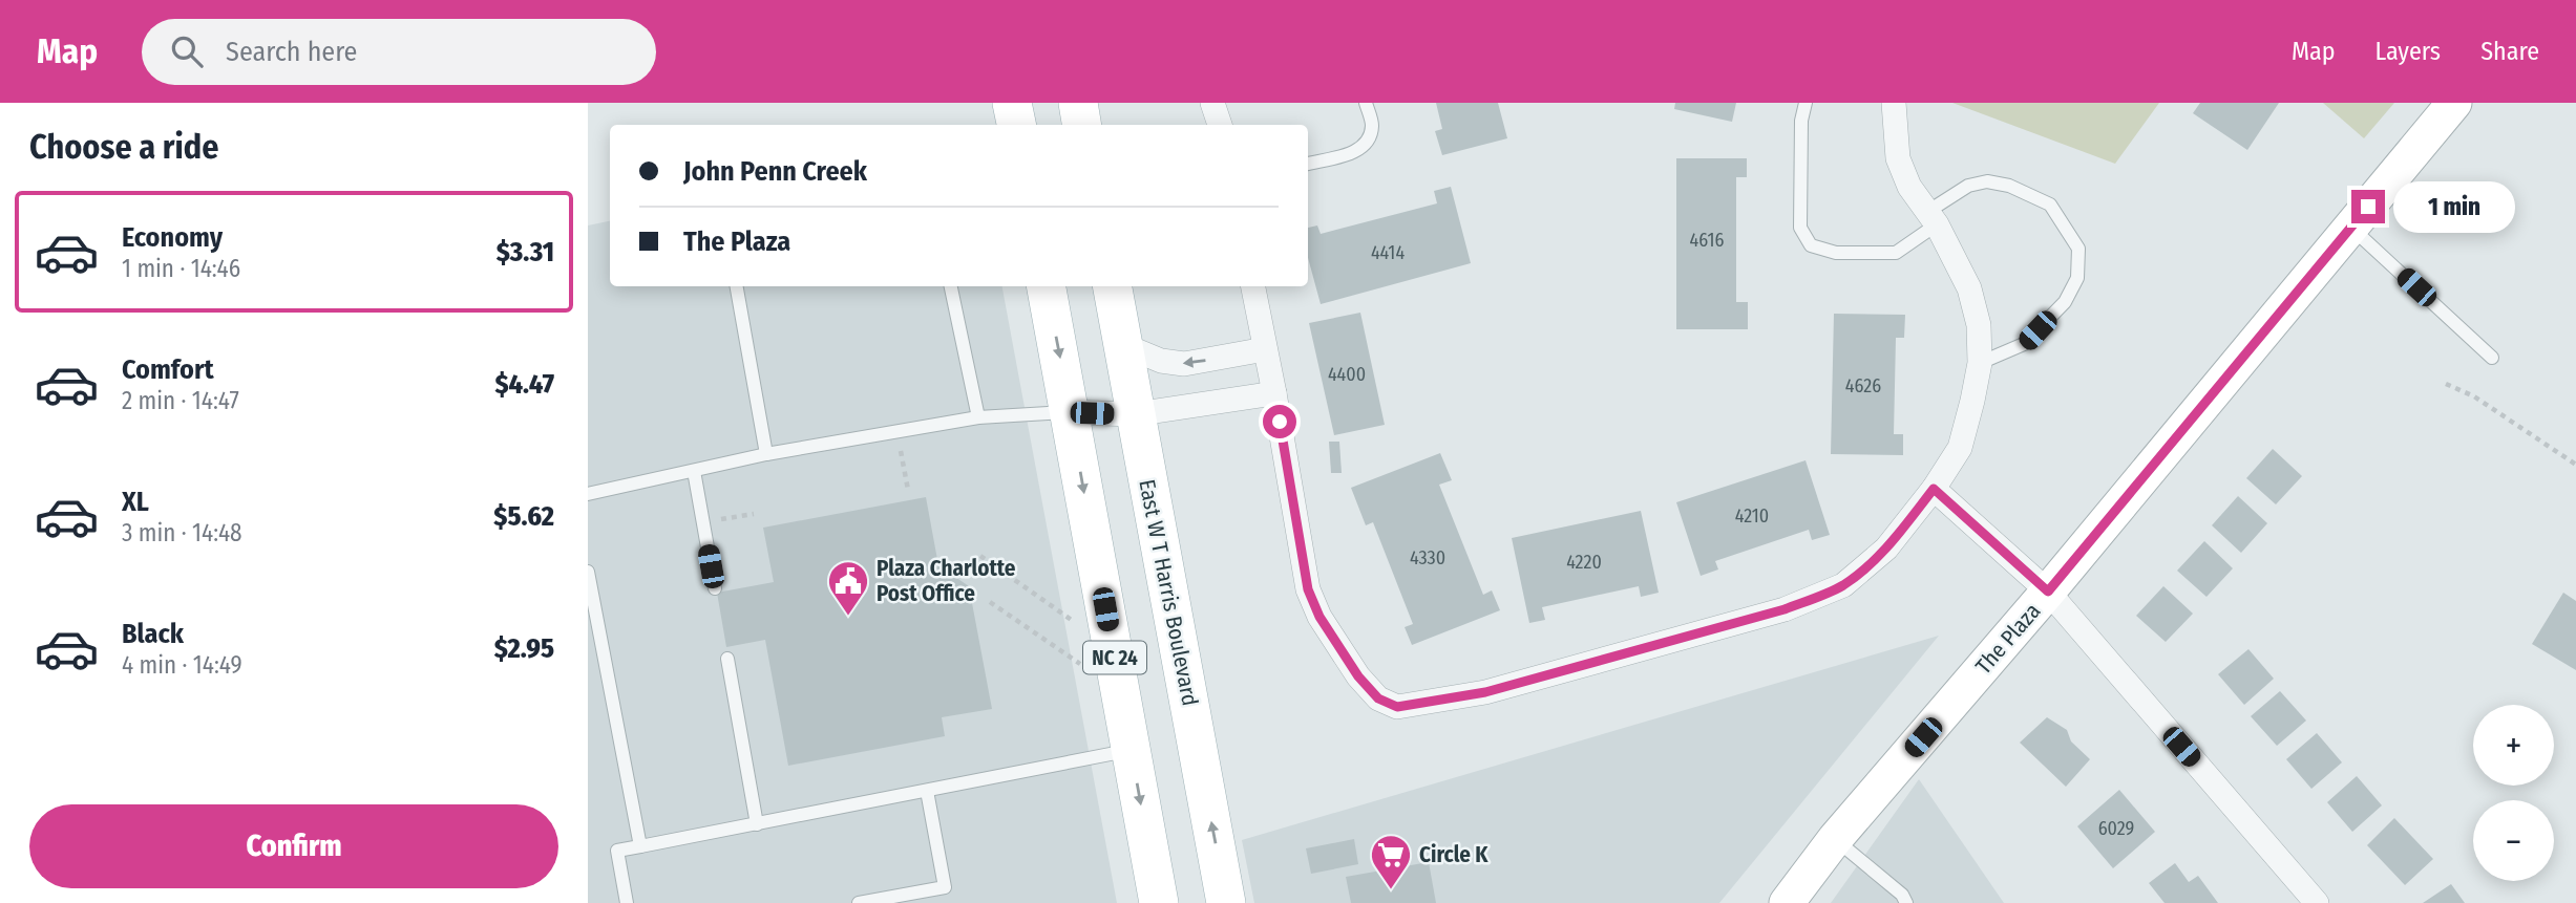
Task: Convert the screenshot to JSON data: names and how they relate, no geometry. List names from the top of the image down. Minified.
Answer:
{"streets":{"main road":["East W T Harris Boulevard","The Plaza","NC 24"]},"places":{"public building":["Plaza Charlotte Post Office"],"supermarket":["Circle K"]},"house_numbers":["4616","4414","4400","4626","4210","4330","4220","6029"],"page":{"header":"Map","search":"Search here","nav":["Map","Layers","Share"],"heading":"Choose a ride","banner":["John Penn Creek","The Plaza"],"bubble":"1 min","list":[{"name":"Economy","note":"1 min · 14:46","value":"$3.31"},{"name":"Comfort","note":"2 min · 14:47","value":"$4.47"},{"name":"XL","note":"3 min · 14:48","value":"$5.62"},{"name":"Black","note":"4 min · 14:49","value":"$2.95"}],"map_buttons":["+","−"],"buttons":"Confirm"}}
